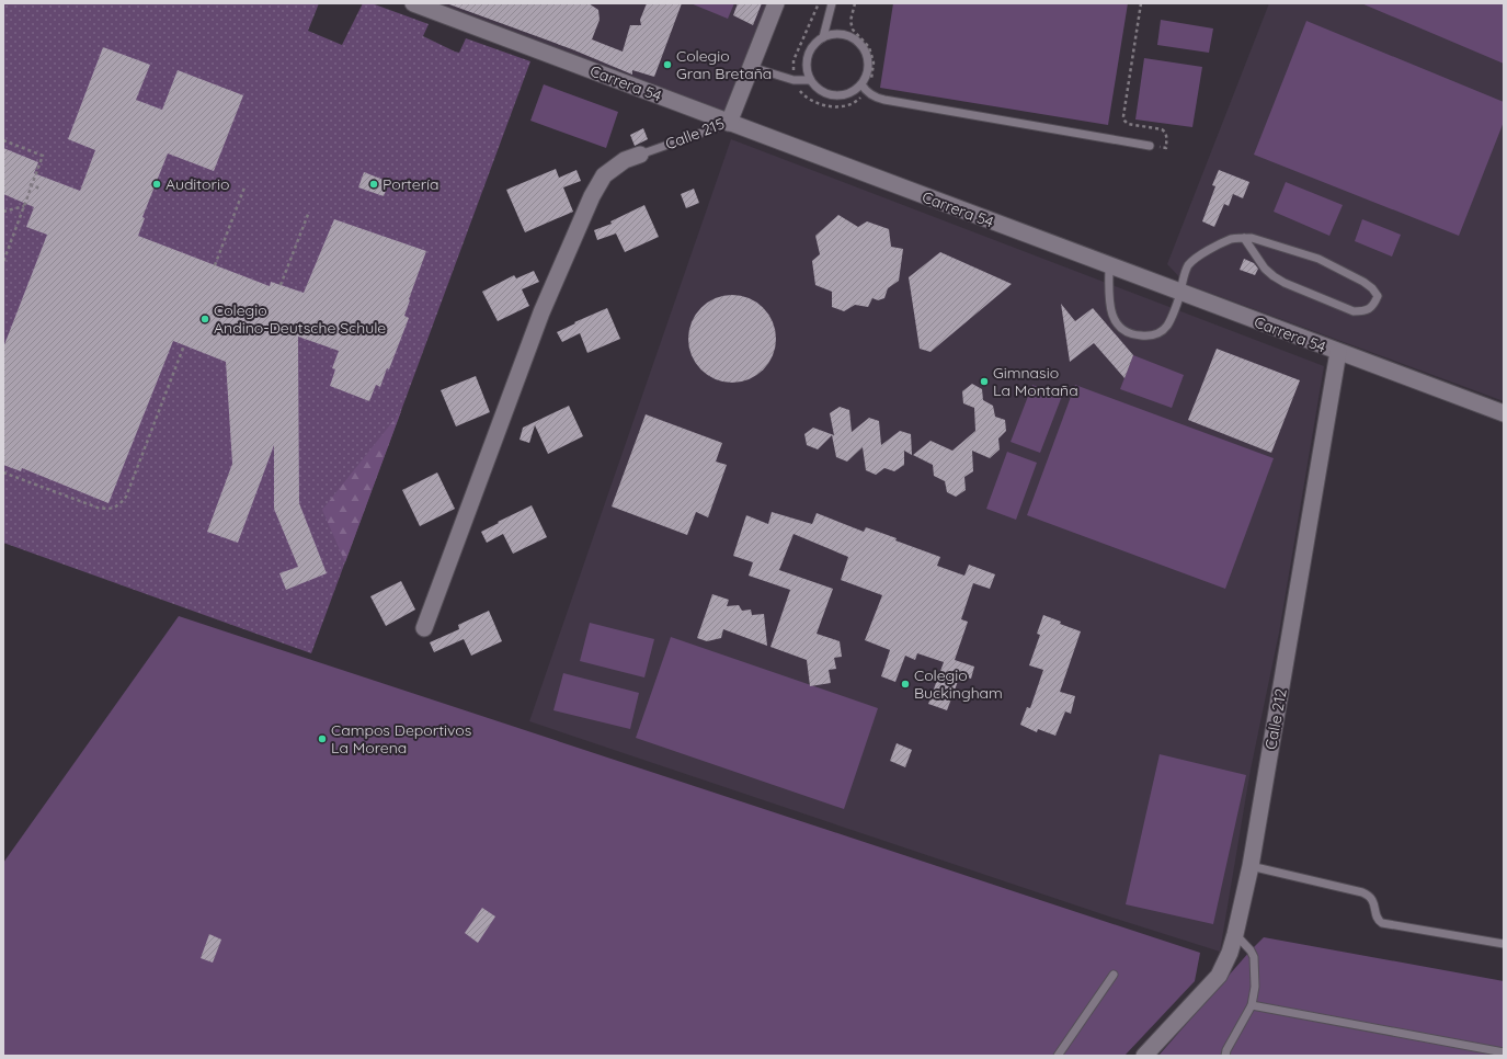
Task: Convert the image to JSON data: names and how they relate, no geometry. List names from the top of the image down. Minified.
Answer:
{"streets":{"street":["Carrera 54","Calle 215","Calle 212"]},"crossings":[["Carrera 54","Calle 215"],["Carrera 54","Calle 212"]],"places":["Colegio Gran Bretaña","Auditorio","Portería","Colegio Andino-Deutsche Schule","Gimnasio La Montaña","Colegio Buckingham","Campos Deportivos La Morena"]}
